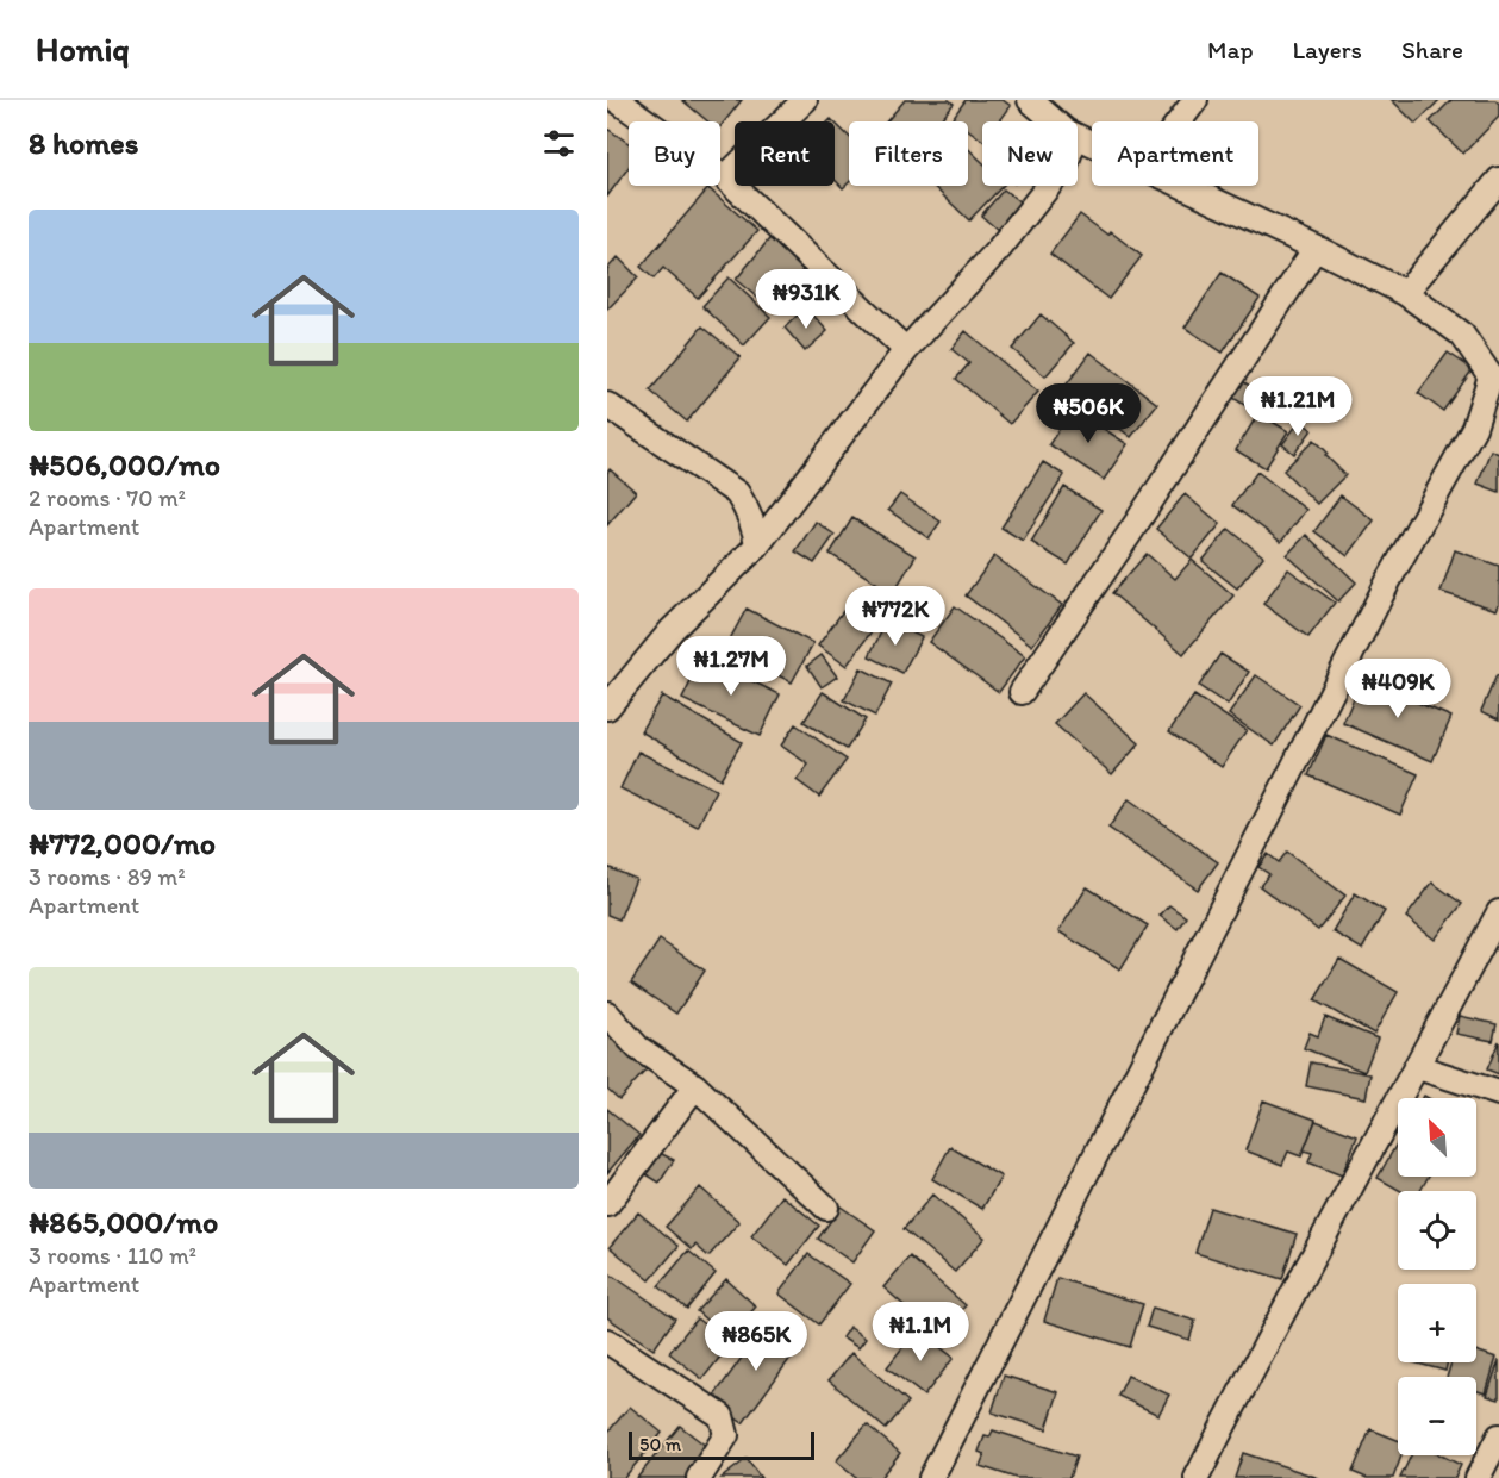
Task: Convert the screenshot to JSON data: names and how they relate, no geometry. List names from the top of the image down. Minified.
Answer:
{"scale_bar":"50 m","north":"top left","page":{"header":"Homiq","nav":["Map","Layers","Share"],"heading":"8 homes","chip":["Buy","Rent","Filters","New","Apartment"],"list":[{"name":"₦506,000/mo","note":"2 rooms · 70 m² · Apartment"},{"name":"₦772,000/mo","note":"3 rooms · 89 m² · Apartment"},{"name":"₦865,000/mo","note":"3 rooms · 110 m² · Apartment"}],"price":["₦931K","₦1.21M","₦506K","₦772K","₦1.27M","₦409K","₦1.1M","₦865K"],"map_buttons":["+","−"],"scale":"50 m"}}
